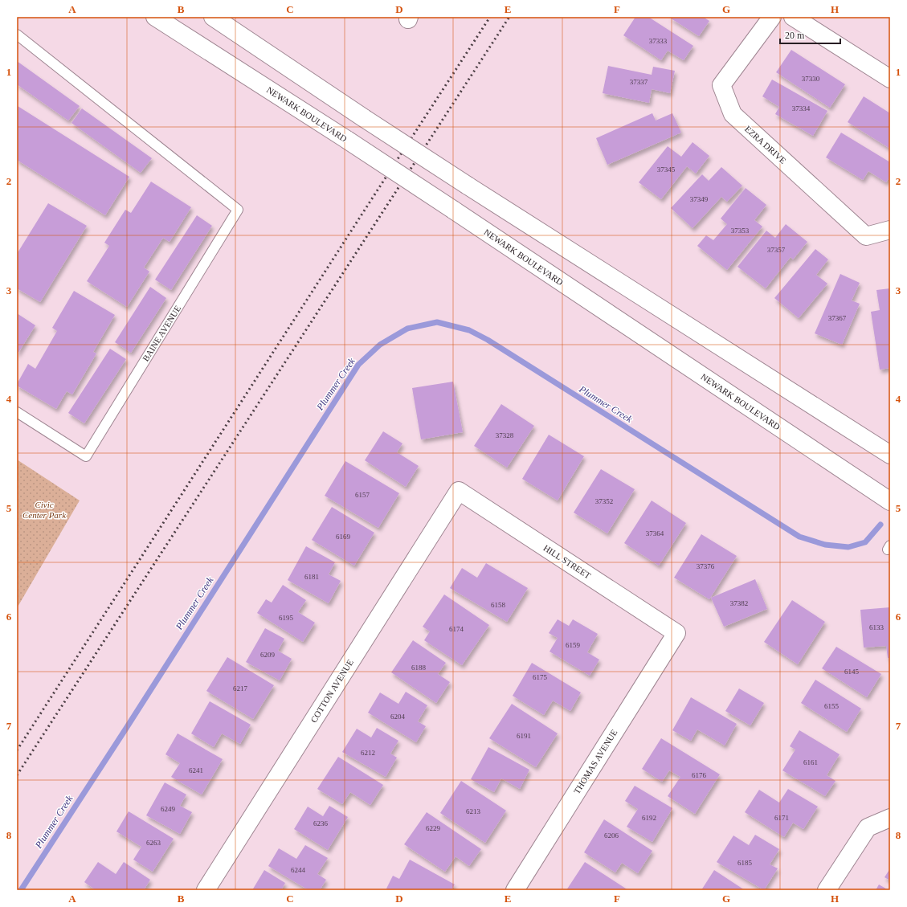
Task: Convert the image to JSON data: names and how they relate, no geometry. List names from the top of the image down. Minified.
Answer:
{"streets":{"main road":["NEWARK BOULEVARD","EZRA DRIVE","HILL STREET","COTTON AVENUE","THOMAS AVENUE"],"lane":["BAINE AVENUE"]},"crossings":[["HILL STREET","COTTON AVENUE"],["HILL STREET","THOMAS AVENUE"]],"water":["Plummer Creek"],"parks":["Civic Center Park"],"house_numbers":["37333","37330","37337","37334","37345","37349","37353","37357","37367","37328","6157","37352","37364","6169","37376","6181","37382","6158","6195","6133","6174","6159","6209","6188","6145","6175","6217","6155","6204","6191","6212","6161","6241","6176","6249","6213","6192","6171","6236","6229","6206","6263","6185","6244"],"scale_bar":"20 m","grid":{"columns":["A","B","C","D","E","F","G","H"],"rows":["1","2","3","4","5","6","7","8"]}}
